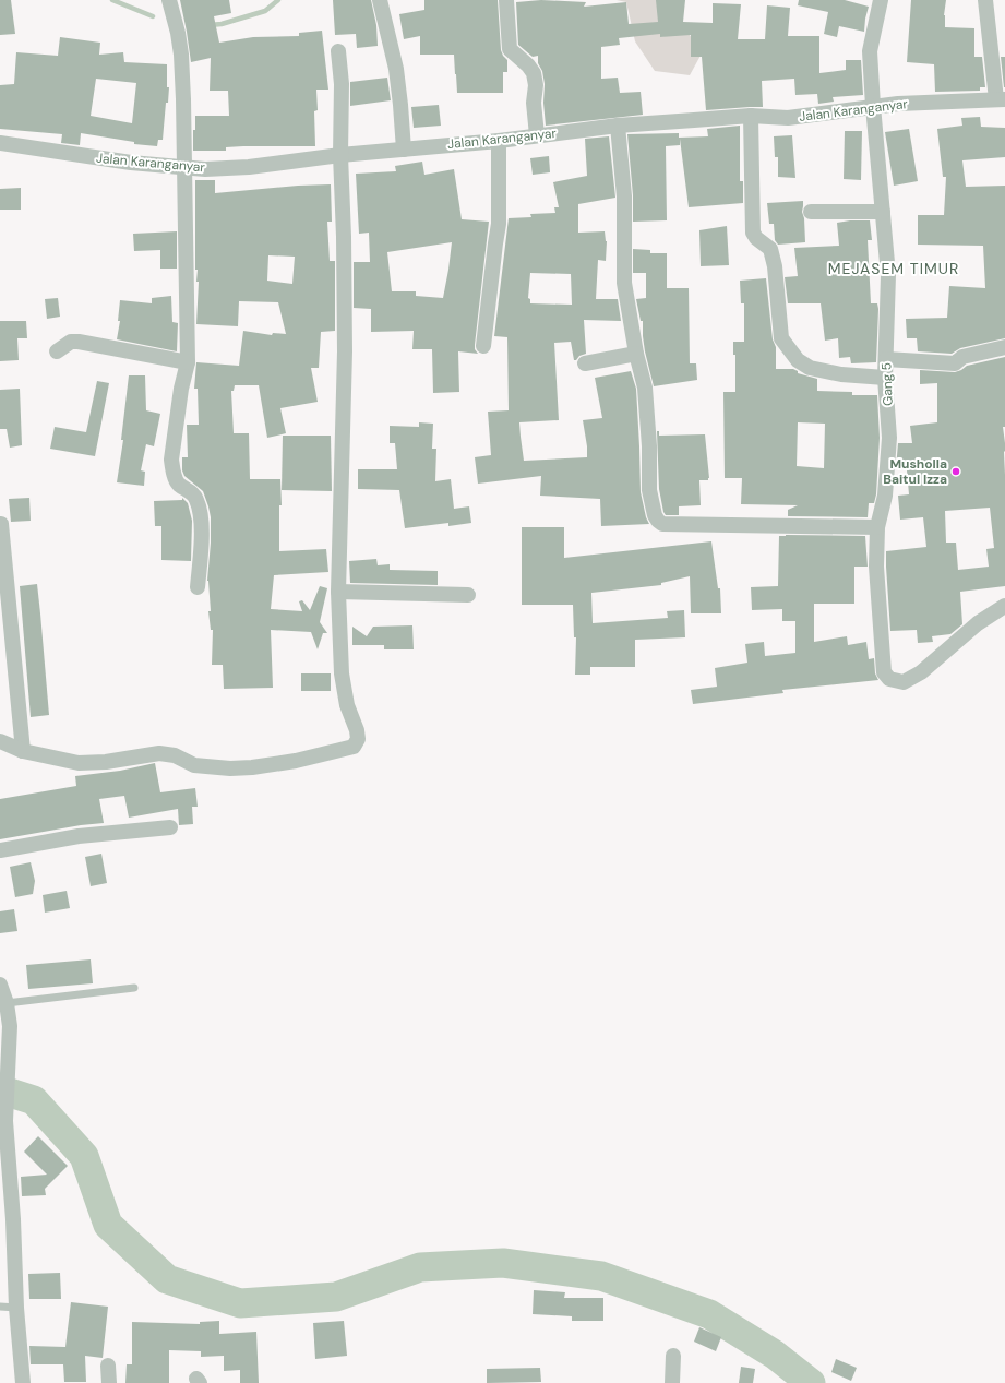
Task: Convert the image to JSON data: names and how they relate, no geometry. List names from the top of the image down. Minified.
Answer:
{"streets":{"street":["Jalan Karanganyar","Gang 5"]},"crossings":[["Jalan Karanganyar","Gang 5"]],"districts":["MEJASEM TIMUR"],"places":["Musholla Baitul Izza"]}
